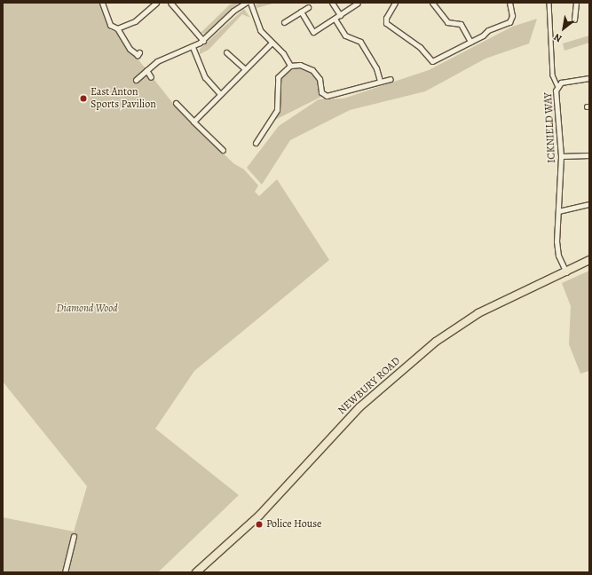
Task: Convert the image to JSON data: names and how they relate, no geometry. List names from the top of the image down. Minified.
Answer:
{"streets":{"main road":["NEWBURY ROAD"],"street":["ICKNIELD WAY"]},"crossings":[["ICKNIELD WAY","NEWBURY ROAD"]],"parks":["Diamond Wood"],"places":["East Anton Sports Pavilion","Police House"],"north":"bottom left"}
